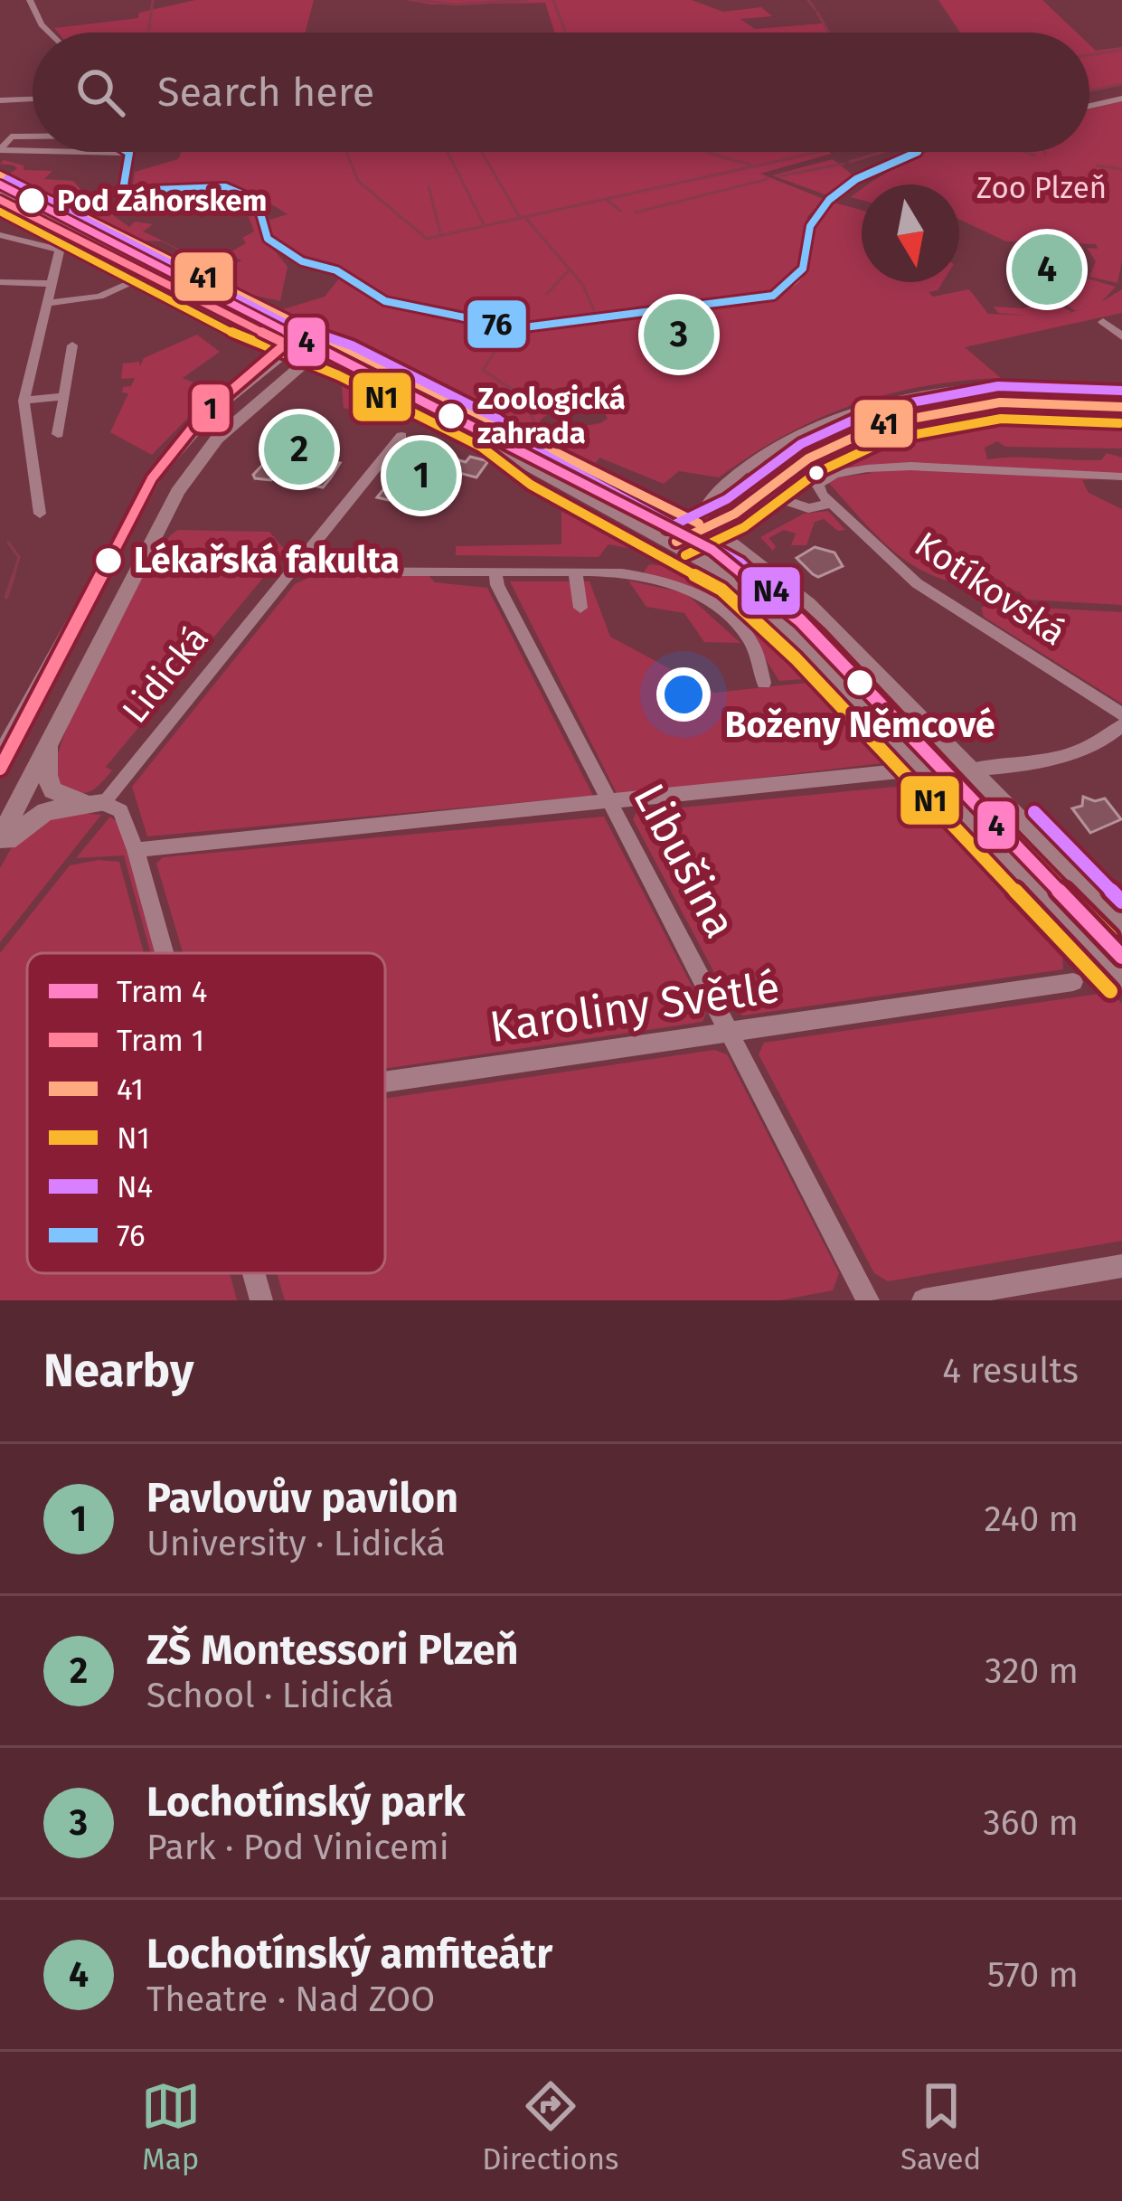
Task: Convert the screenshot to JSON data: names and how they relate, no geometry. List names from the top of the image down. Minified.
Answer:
{"streets":{"main road":["Lidická"],"street":["Kotíkovská","Libušina","Karoliny Světlé"]},"crossings":[["Libušina","Karoliny Světlé"]],"parks":["Zoo Plzeň"],"places":["Pod Záhorskem","Zoologická zahrada","Lékařská fakulta","Boženy Němcové"],"lines":["transit line 76","transit line 41","transit line N4","tram line 4","tram line 1","transit line N1"],"legend":["Tram 4","Tram 1","41","N1","N4","76"],"north":"bottom","page":{"search":"Search here","pins":["4","3","2","1"],"heading":["Nearby","4 results"],"list":[{"mark":"1","name":"Pavlovův pavilon","note":"University · Lidická","value":"240 m"},{"mark":"2","name":"ZŠ Montessori Plzeň","note":"School · Lidická","value":"320 m"},{"mark":"3","name":"Lochotínský park","note":"Park · Pod Vinicemi","value":"360 m"},{"mark":"4","name":"Lochotínský amfiteátr","note":"Theatre · Nad ZOO","value":"570 m"}],"nav":["Map","Directions","Saved"]}}
